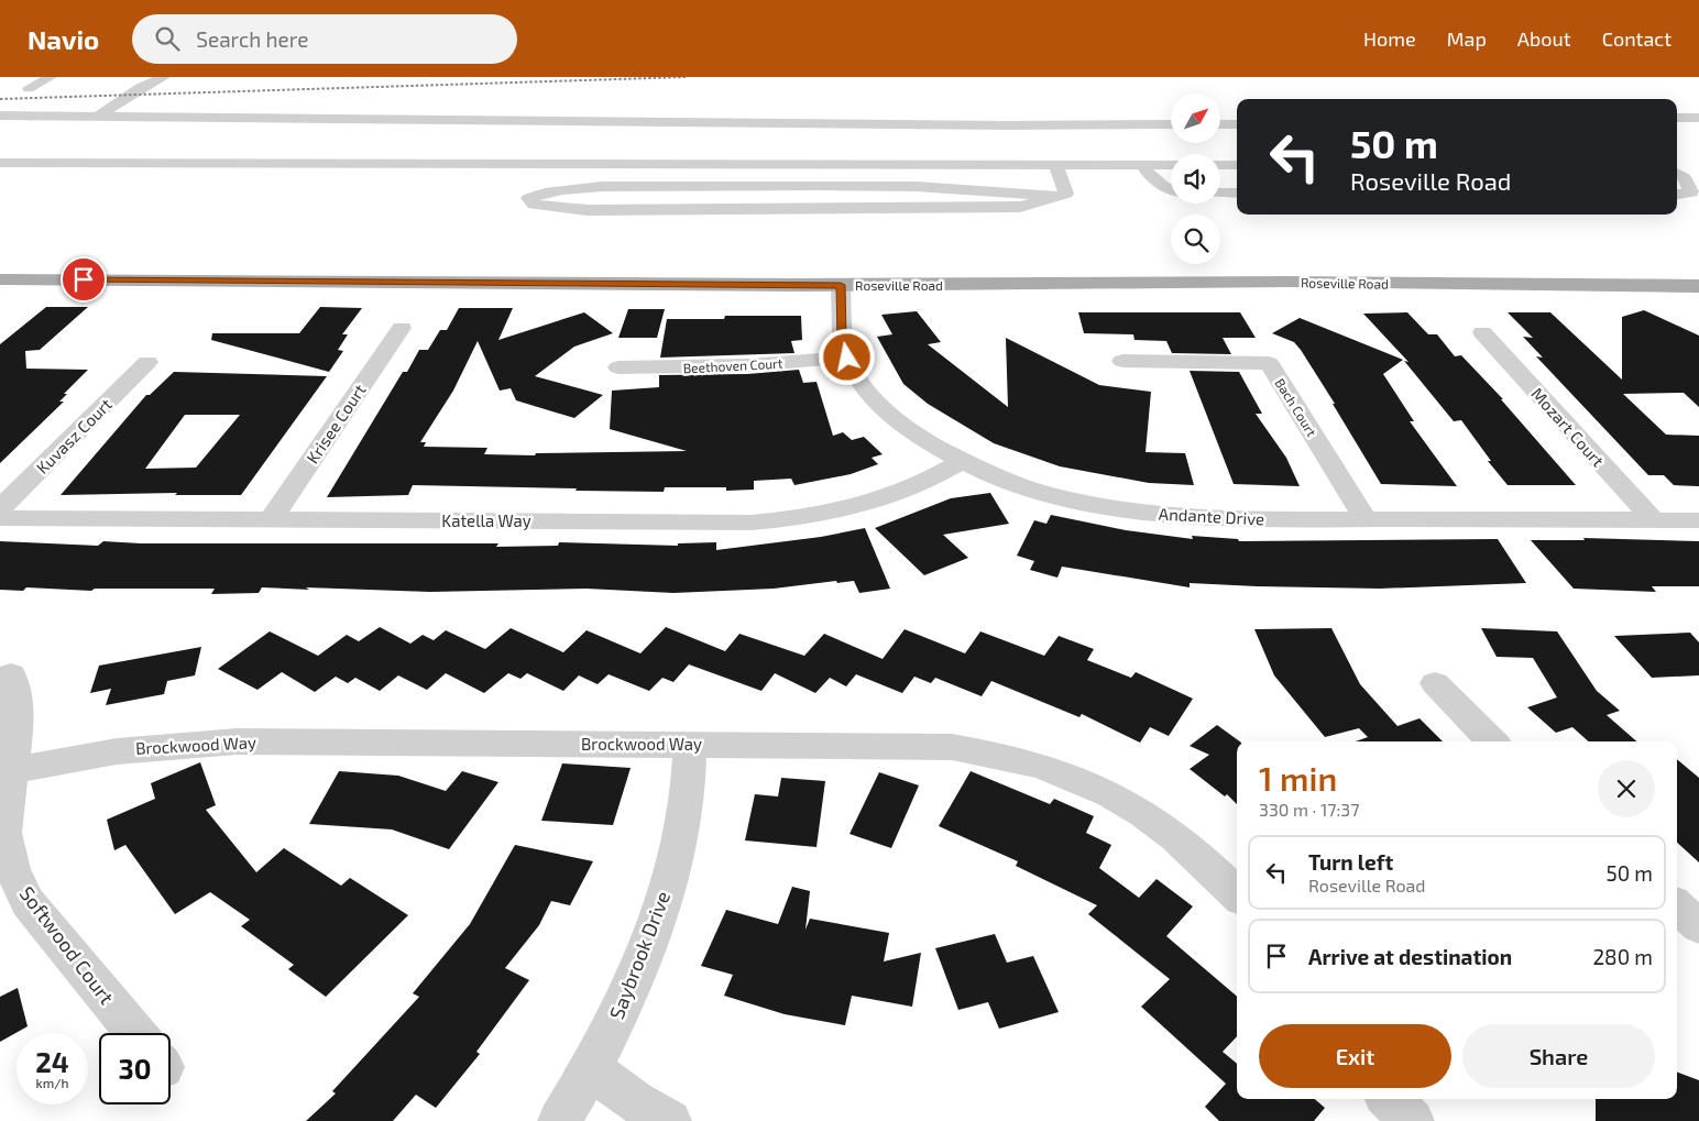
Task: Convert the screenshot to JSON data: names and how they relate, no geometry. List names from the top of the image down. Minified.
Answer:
{"streets":{"main road":["Roseville Road"],"street":["Beethoven Court","Bach Court","Krisee Court","Mozart Court","Kuvasz Court","Andante Drive","Katella Way","Brockwood Way","Softwood Court","Saybrook Drive"]},"crossings":[["Roseville Road","Andante Drive"],["Beethoven Court","Andante Drive"],["Bach Court","Andante Drive"],["Krisee Court","Katella Way"],["Mozart Court","Andante Drive"],["Andante Drive","Katella Way"],["Brockwood Way","Softwood Court"],["Brockwood Way","Saybrook Drive"]],"north":"top right","page":{"header":"Navio","search":"Search here","nav":["Home","Map","About","Contact"],"turn":["50 m","Roseville Road"],"heading":["1 min","330 m · 17:37"],"list":[{"name":"Turn left","note":"Roseville Road","value":"50 m"},{"name":"Arrive at destination","value":"280 m"}],"buttons":["Exit","Share"],"speed":"24 km/h","limit":"30"}}
